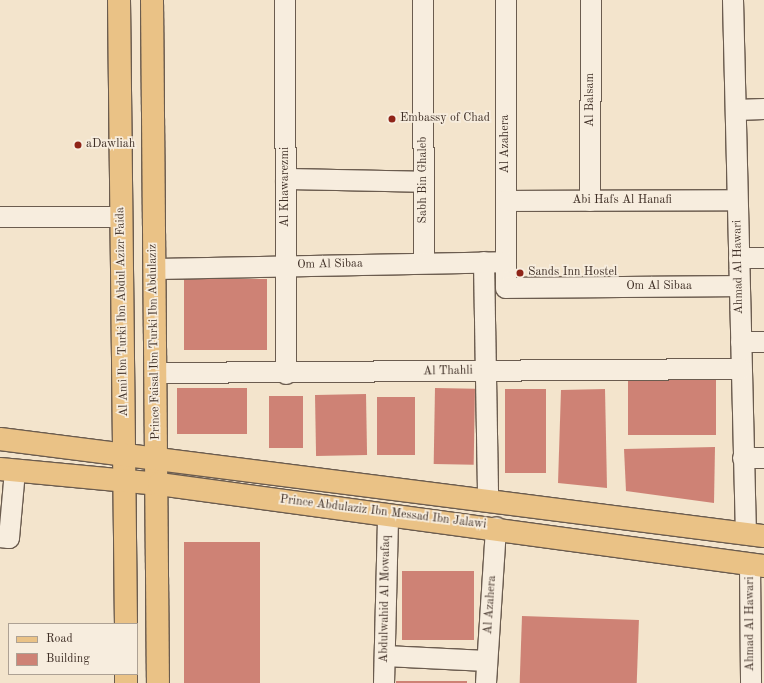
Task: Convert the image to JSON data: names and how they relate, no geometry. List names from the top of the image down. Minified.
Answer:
{"streets":{"main road":["Al Ami Ibn Turki Ibn Abdul Azizr Faida","Prince Faisal Ibn Turki Ibn Abdulaziz","Prince Abdulaziz Ibn Messad Ibn Jalawi"],"street":["Al Balsam","Al Azahera","Sabh Bin Ghaleb","Al Khawarezmi","Abi Hafs Al Hanafi","Om Al Sibaa","Ahmad Al Hawari","Al Thahli","Abdulwahid Al Mowafaq"]},"crossings":[["Al Balsam","Abi Hafs Al Hanafi"],["Al Azahera","Abi Hafs Al Hanafi"],["Al Azahera","Om Al Sibaa"],["Al Azahera","Prince Abdulaziz Ibn Messad Ibn Jalawi"],["Sabh Bin Ghaleb","Om Al Sibaa"],["Al Khawarezmi","Om Al Sibaa"],["Al Khawarezmi","Al Thahli"],["Abi Hafs Al Hanafi","Ahmad Al Hawari"],["Om Al Sibaa","Ahmad Al Hawari"],["Om Al Sibaa","Prince Faisal Ibn Turki Ibn Abdulaziz"],["Ahmad Al Hawari","Al Thahli"],["Ahmad Al Hawari","Prince Abdulaziz Ibn Messad Ibn Jalawi"],["Al Ami Ibn Turki Ibn Abdul Azizr Faida","Prince Abdulaziz Ibn Messad Ibn Jalawi"],["Prince Faisal Ibn Turki Ibn Abdulaziz","Al Thahli"],["Prince Faisal Ibn Turki Ibn Abdulaziz","Prince Abdulaziz Ibn Messad Ibn Jalawi"],["Prince Abdulaziz Ibn Messad Ibn Jalawi","Abdulwahid Al Mowafaq"]],"places":["Embassy of Chad","aDawliah","Sands Inn Hostel"],"legend":["Road","Building"]}
